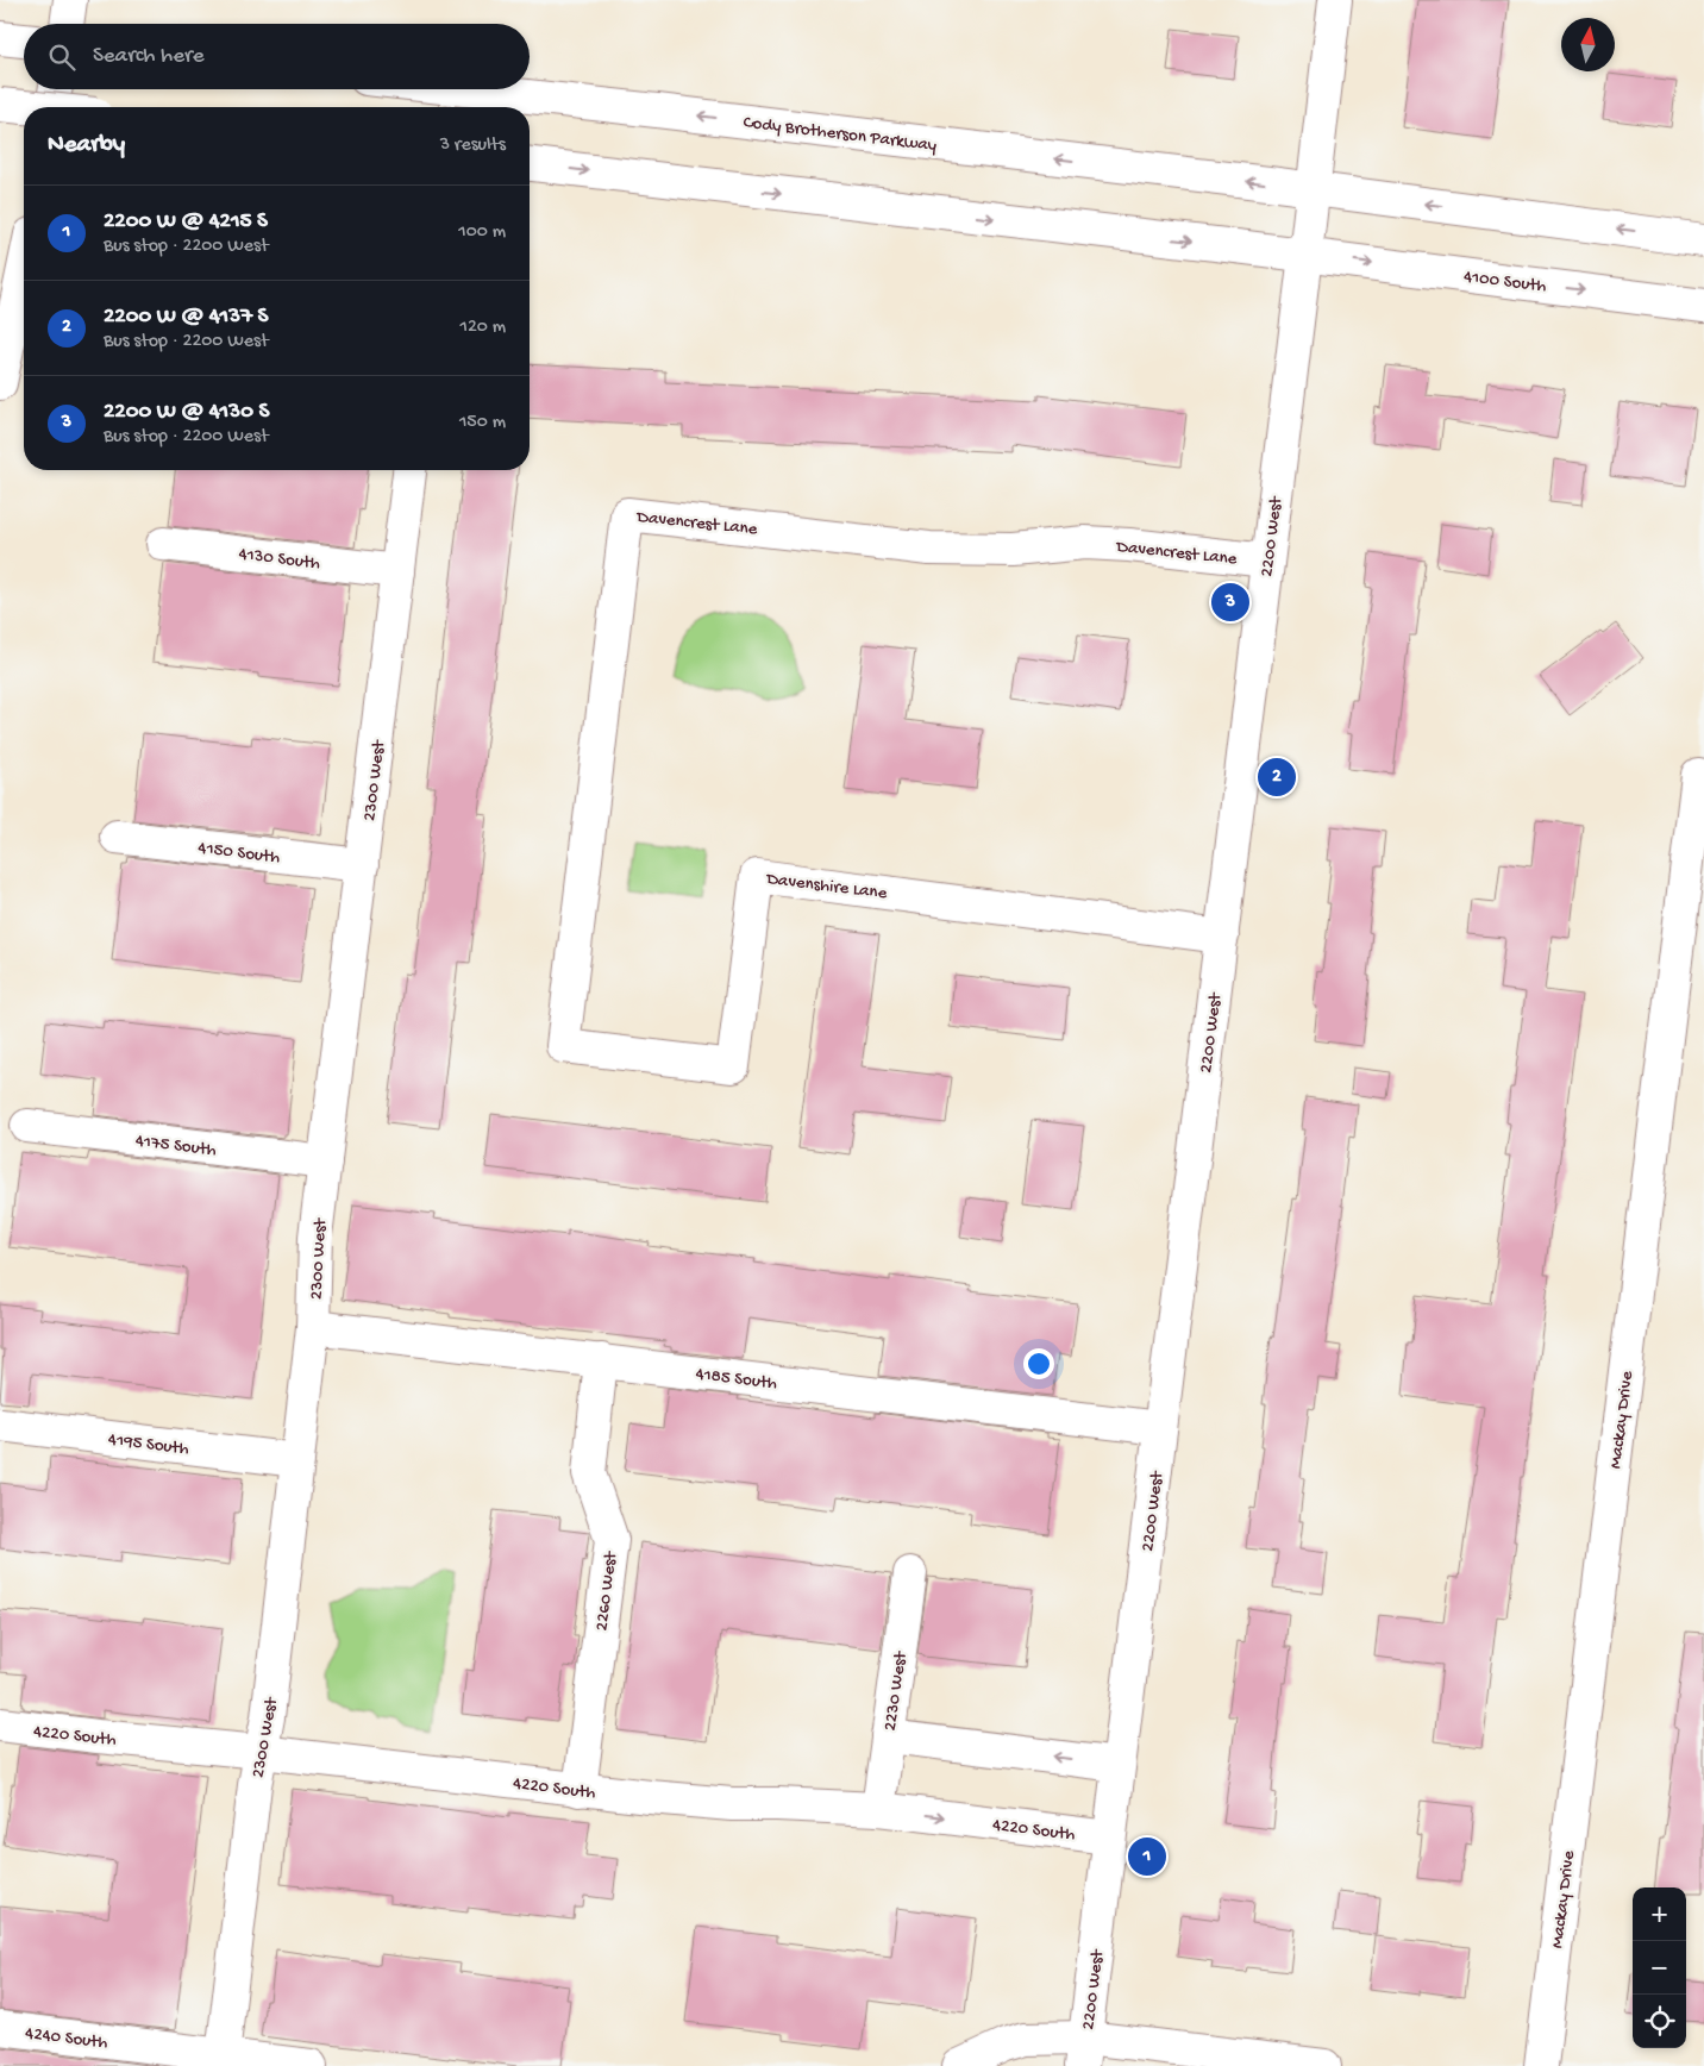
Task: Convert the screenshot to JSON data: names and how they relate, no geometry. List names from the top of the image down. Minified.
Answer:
{"streets":{"main road":["Cody Brotherson Parkway","4100 South","Davencrest Lane","2200 West","4130 South","2300 West","4150 South","Davenshire Lane","4175 South","4185 South","Mackay Drive","4195 South","2260 West","2230 West","4220 South","4240 South"]},"crossings":[["Cody Brotherson Parkway","2200 West"],["4100 South","2200 West"],["Davencrest Lane","2200 West"],["Davencrest Lane","Davenshire Lane"],["2200 West","Davenshire Lane"],["2200 West","4185 South"],["2200 West","4220 South"],["4130 South","2300 West"],["2300 West","4150 South"],["2300 West","4175 South"],["2300 West","4185 South"],["2300 West","4195 South"],["2300 West","4220 South"],["2300 West","4240 South"],["4185 South","2260 West"],["2260 West","4220 South"],["2230 West","4220 South"]],"north":"top","page":{"search":"Search here","heading":["Nearby","3 results"],"list":[{"mark":"1","name":"2200 W @ 4215 S","note":"Bus stop · 2200 West","value":"100 m"},{"mark":"2","name":"2200 W @ 4137 S","note":"Bus stop · 2200 West","value":"120 m"},{"mark":"3","name":"2200 W @ 4130 S","note":"Bus stop · 2200 West","value":"150 m"}],"pins":["3","2","1"],"map_buttons":["+","−"]}}
